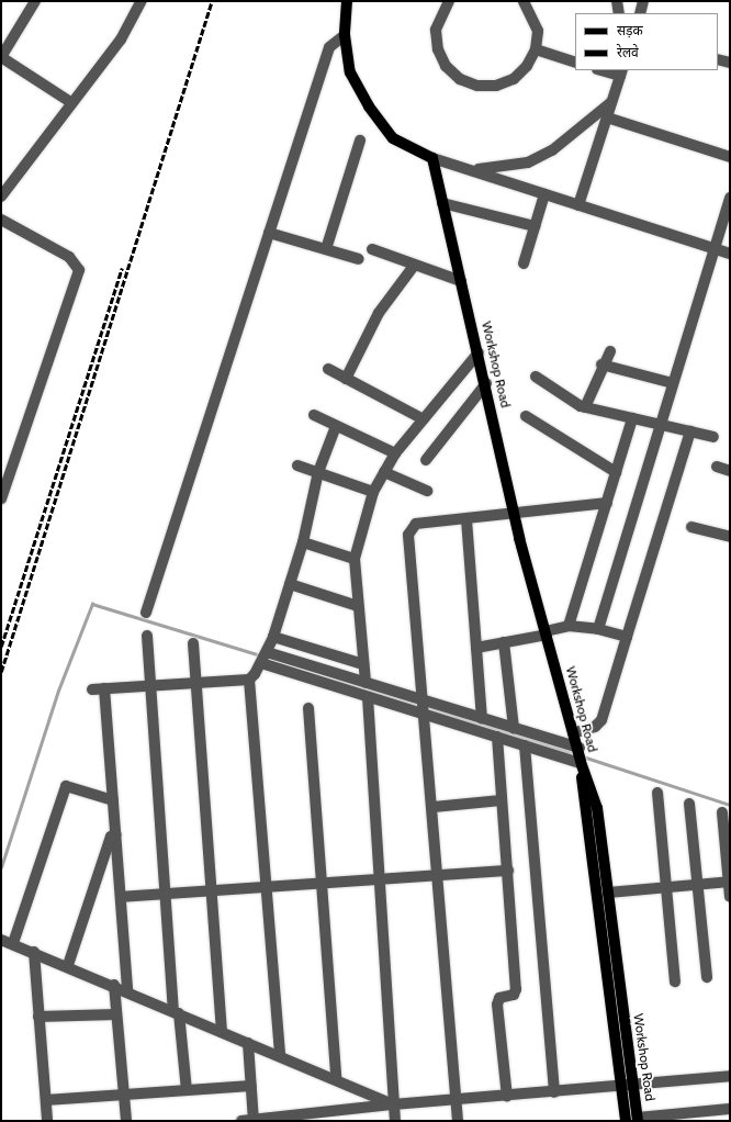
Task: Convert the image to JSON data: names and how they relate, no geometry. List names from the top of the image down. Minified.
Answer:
{"streets":{"main road":["Workshop Road"]},"legend":["सड़क","रेलवे"]}
